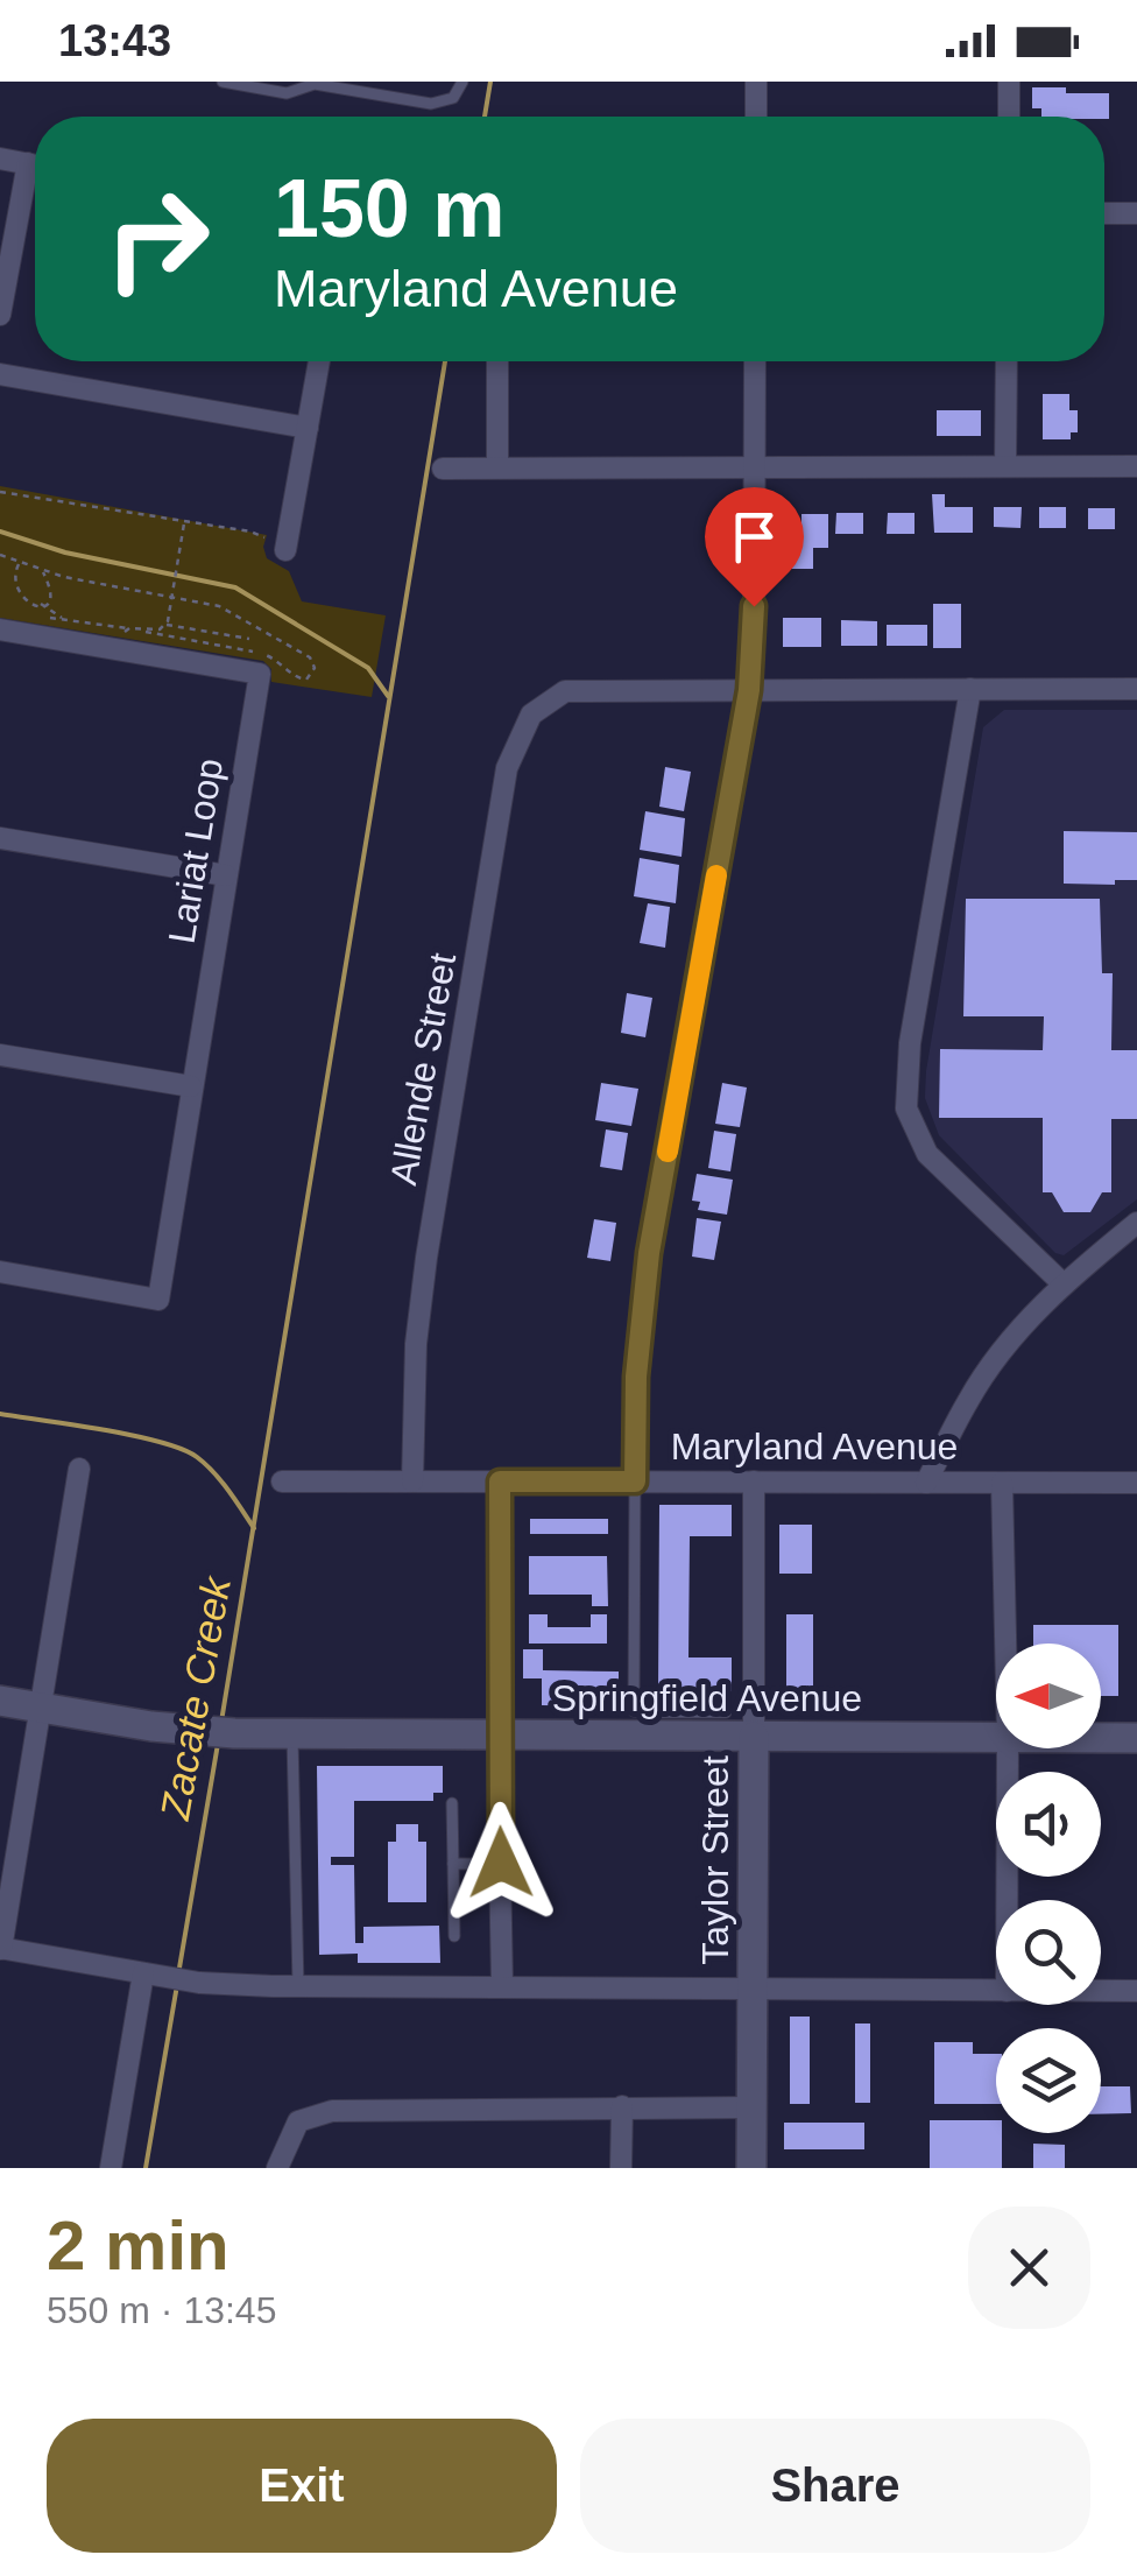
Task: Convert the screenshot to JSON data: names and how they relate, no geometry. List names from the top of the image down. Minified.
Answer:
{"streets":{"main road":["Springfield Avenue","Taylor Street"],"street":["Lariat Loop","Allende Street","Maryland Avenue"]},"crossings":[["Allende Street","Maryland Avenue"],["Maryland Avenue","Taylor Street"],["Springfield Avenue","Taylor Street"]],"water":["Zacate Creek"],"north":"left","page":{"status":"13:43","turn":["150 m","Maryland Avenue"],"heading":["2 min","550 m · 13:45"],"buttons":["Exit","Share"]}}
